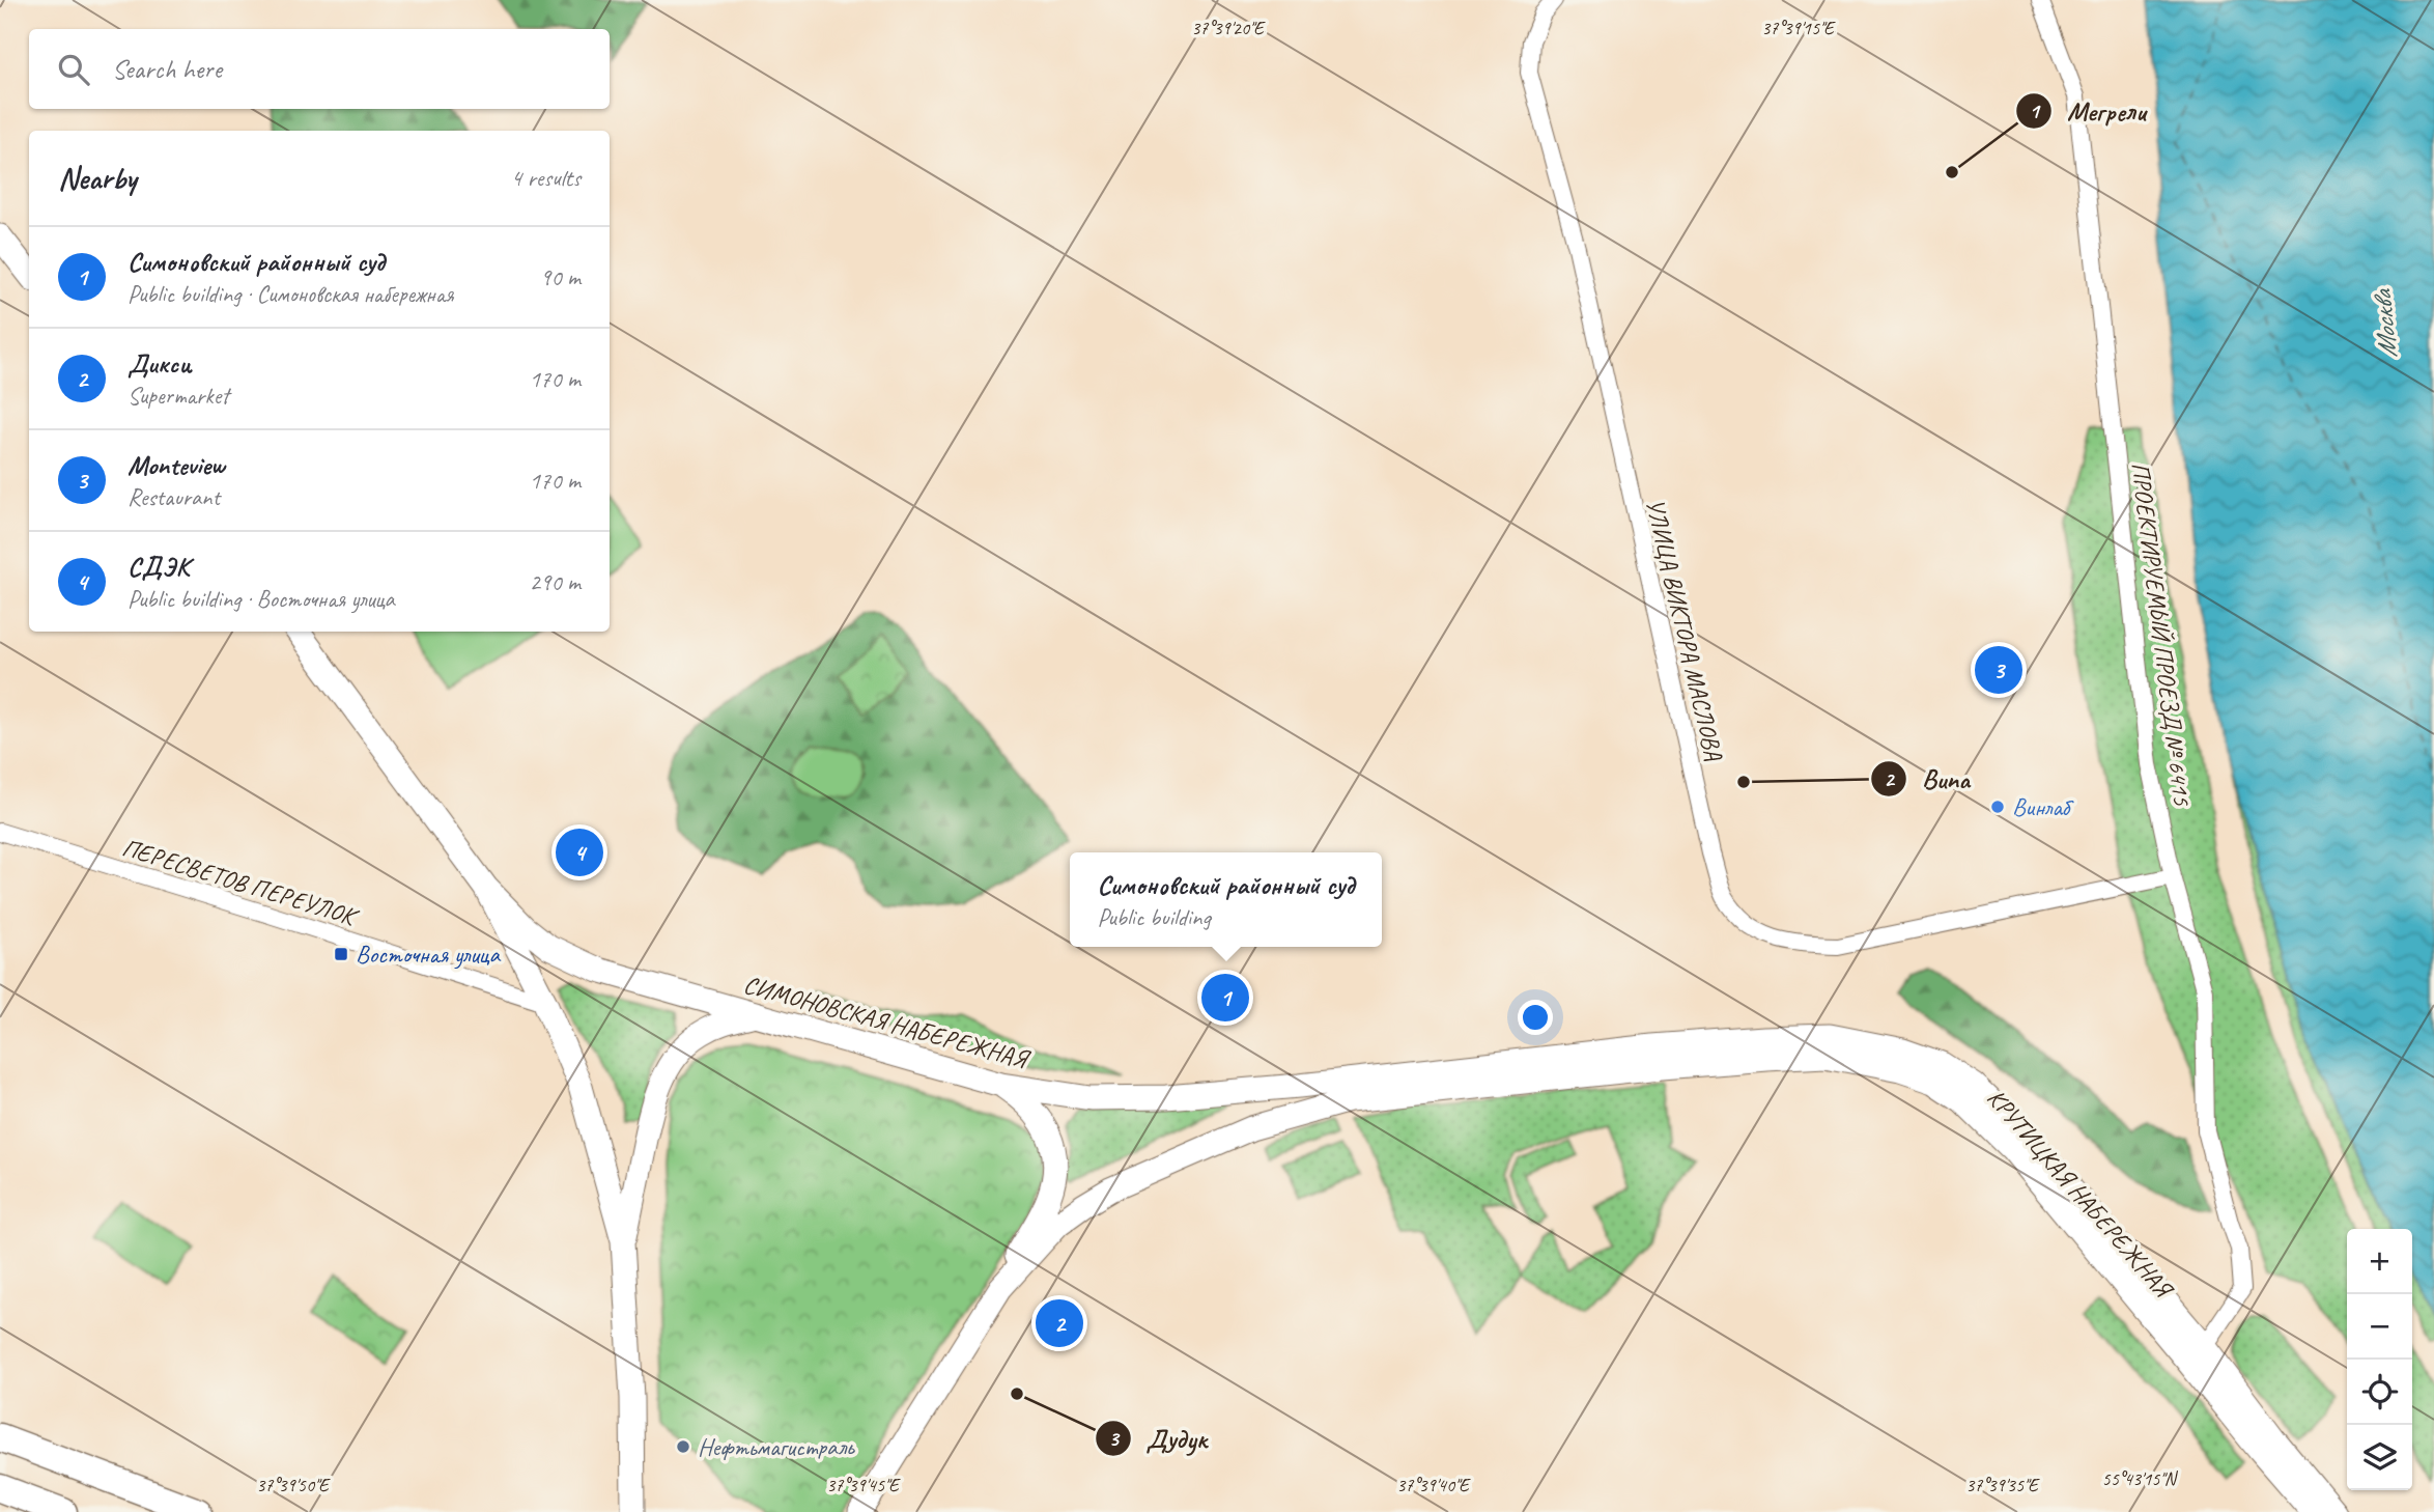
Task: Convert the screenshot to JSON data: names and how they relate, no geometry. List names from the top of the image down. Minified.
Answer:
{"streets":{"main road":["СИМОНОВСКАЯ НАБЕРЕЖНАЯ","КРУТИЦКАЯ НАБЕРЕЖНАЯ"],"street":["УЛИЦА ВИКТОРА МАСЛОВА","ПРОЕКТИРУЕМЫЙ ПРОЕЗД № 6415","ПЕРЕСВЕТОВ ПЕРЕУЛОК"]},"crossings":[["УЛИЦА ВИКТОРА МАСЛОВА","ПРОЕКТИРУЕМЫЙ ПРОЕЗД № 6415"],["ПРОЕКТИРУЕМЫЙ ПРОЕЗД № 6415","КРУТИЦКАЯ НАБЕРЕЖНАЯ"],["СИМОНОВСКАЯ НАБЕРЕЖНАЯ","КРУТИЦКАЯ НАБЕРЕЖНАЯ"]],"water":["Москва"],"places":{"other":["Мегрели","Buna","Винлаб","Дудук","Нефтьмагистраль"],"transit":["Восточная улица"]},"page":{"search":"Search here","heading":["Nearby","4 results"],"list":[{"mark":"1","name":"Симоновский районный суд","note":"Public building · Симоновская набережная","value":"90 m"},{"mark":"2","name":"Дикси","note":"Supermarket","value":"170 m"},{"mark":"3","name":"Monteview","note":"Restaurant","value":"170 m"},{"mark":"4","name":"СДЭК","note":"Public building · Восточная улица","value":"290 m"}],"pins":["3","4","1","2"],"popup":["Симоновский районный суд","Public building"],"map_buttons":["+","−"]},"coordinates":["37°39'20\"E","37°39'15\"E","55°43'15\"N","37°39'50\"E","37°39'45\"E","37°39'40\"E","37°39'35\"E"]}
